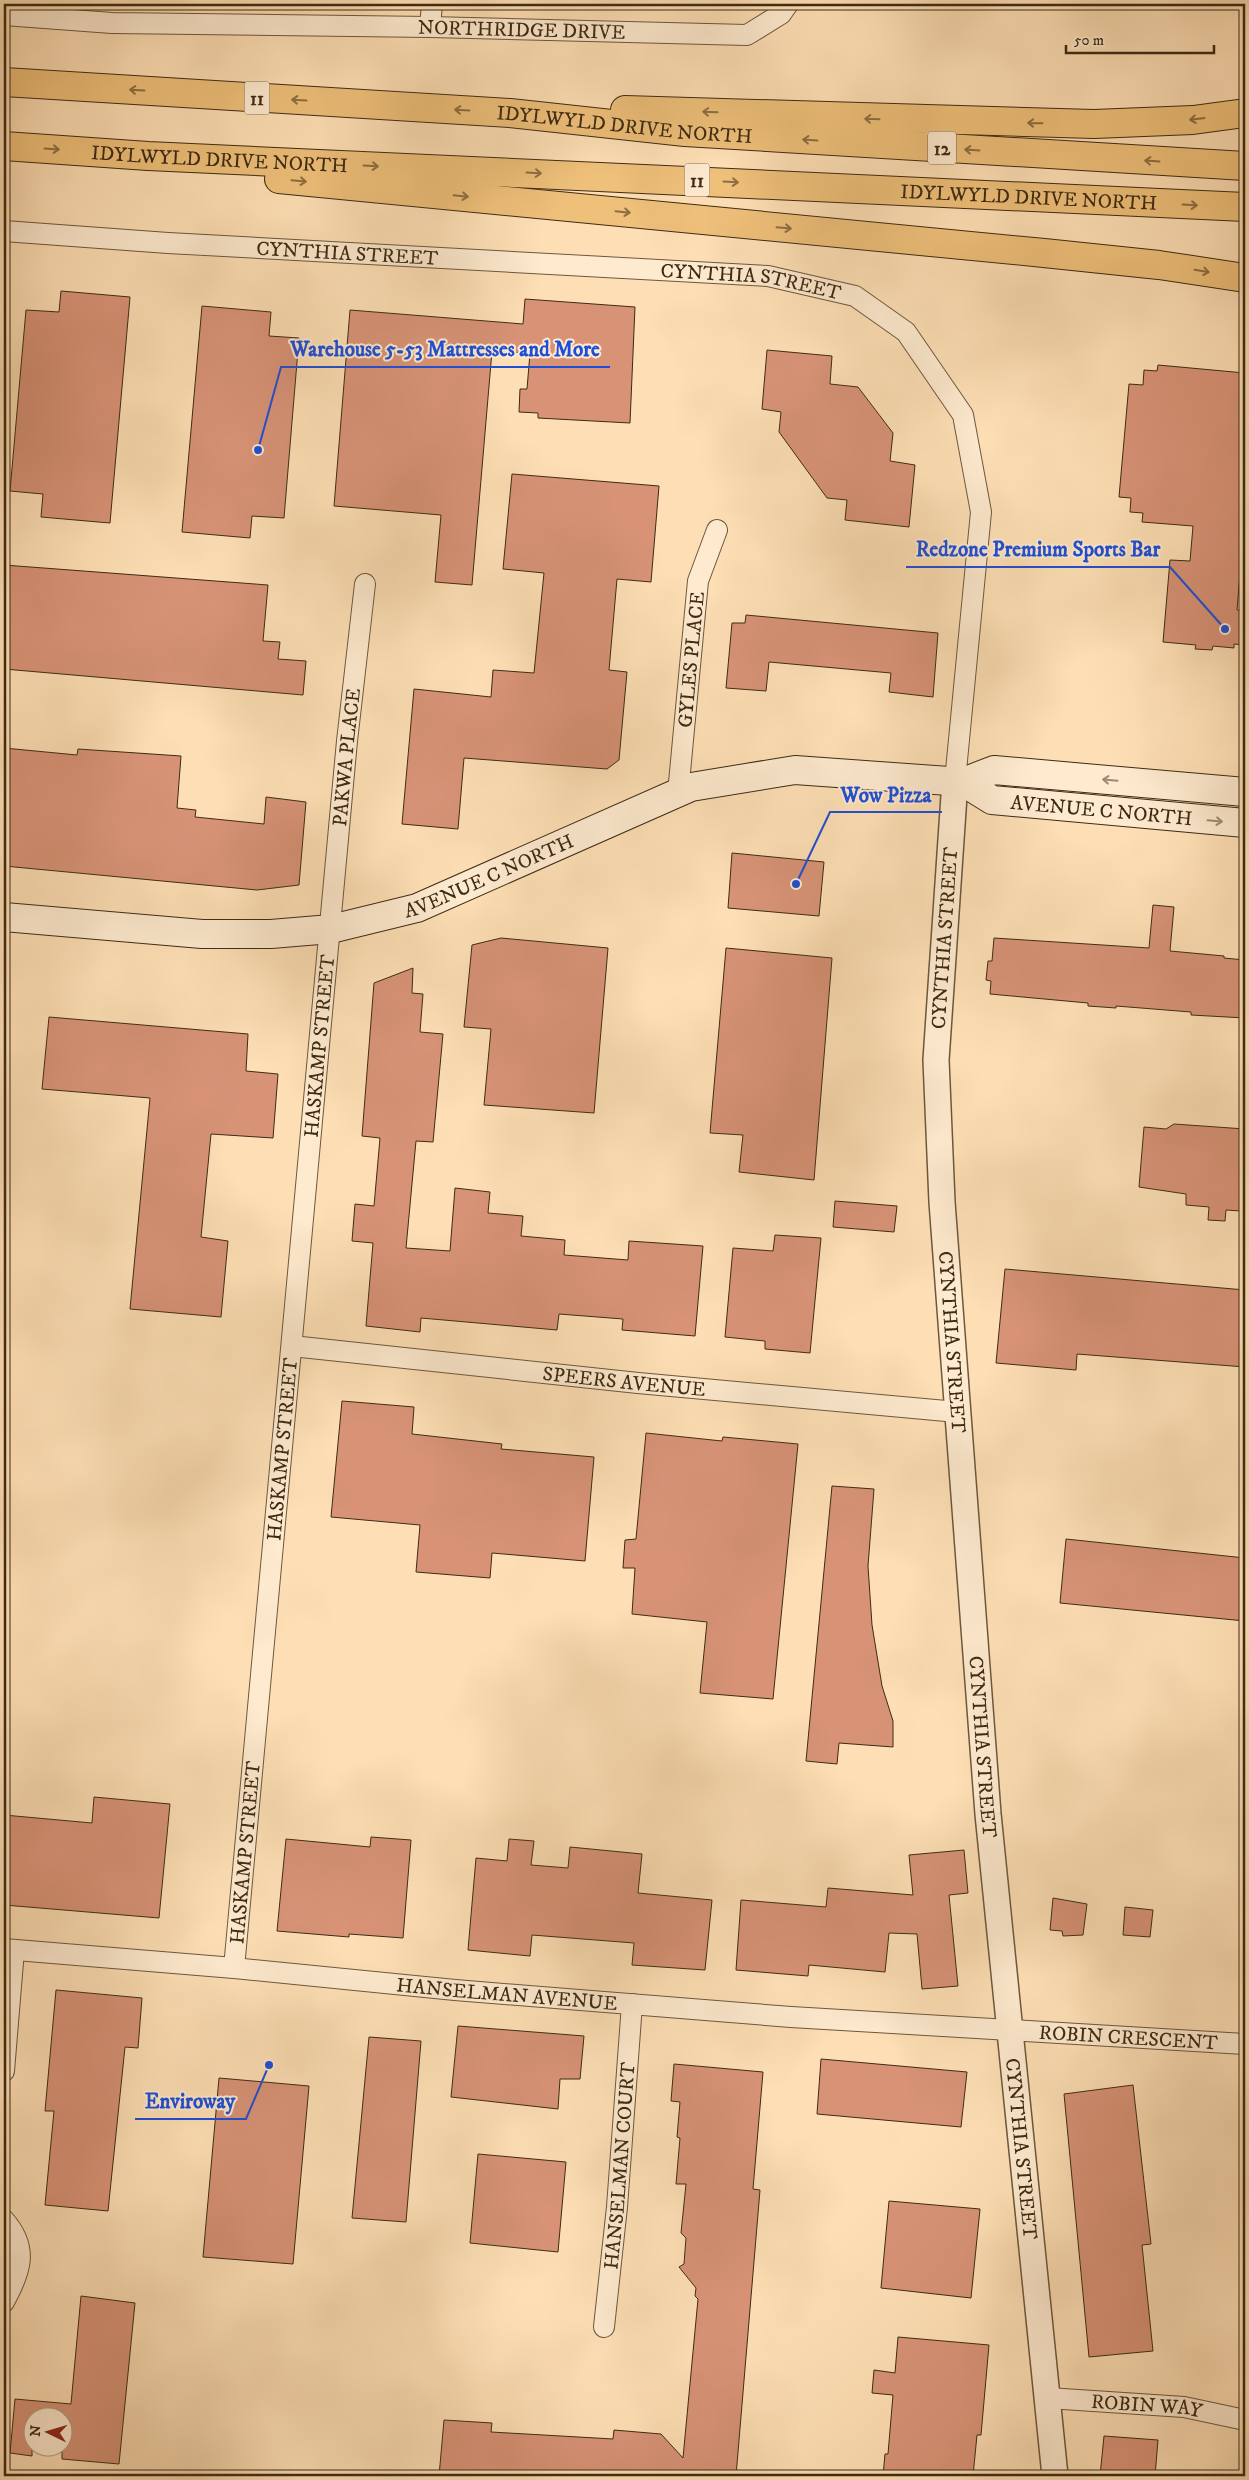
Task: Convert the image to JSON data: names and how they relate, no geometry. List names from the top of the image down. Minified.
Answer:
{"streets":{"highway":["11","IDYLWYLD DRIVE NORTH","12"],"main road":["AVENUE C NORTH"],"street":["NORTHRIDGE DRIVE","CYNTHIA STREET","GYLES PLACE","PAKWA PLACE","HASKAMP STREET","SPEERS AVENUE","HANSELMAN AVENUE","ROBIN CRESCENT","HANSELMAN COURT","ROBIN WAY"]},"crossings":[["CYNTHIA STREET","AVENUE C NORTH"],["CYNTHIA STREET","SPEERS AVENUE"],["CYNTHIA STREET","HANSELMAN AVENUE"],["CYNTHIA STREET","ROBIN CRESCENT"],["CYNTHIA STREET","ROBIN WAY"],["GYLES PLACE","AVENUE C NORTH"],["PAKWA PLACE","AVENUE C NORTH"],["PAKWA PLACE","HASKAMP STREET"],["AVENUE C NORTH","HASKAMP STREET"],["HASKAMP STREET","SPEERS AVENUE"],["HASKAMP STREET","HANSELMAN AVENUE"],["HANSELMAN AVENUE","ROBIN CRESCENT"],["HANSELMAN AVENUE","HANSELMAN COURT"]],"places":["Warehouse 5-53 Mattresses and More","Redzone Premium Sports Bar","Wow Pizza","Enviroway"],"scale_bar":"50 m","north":"left"}
